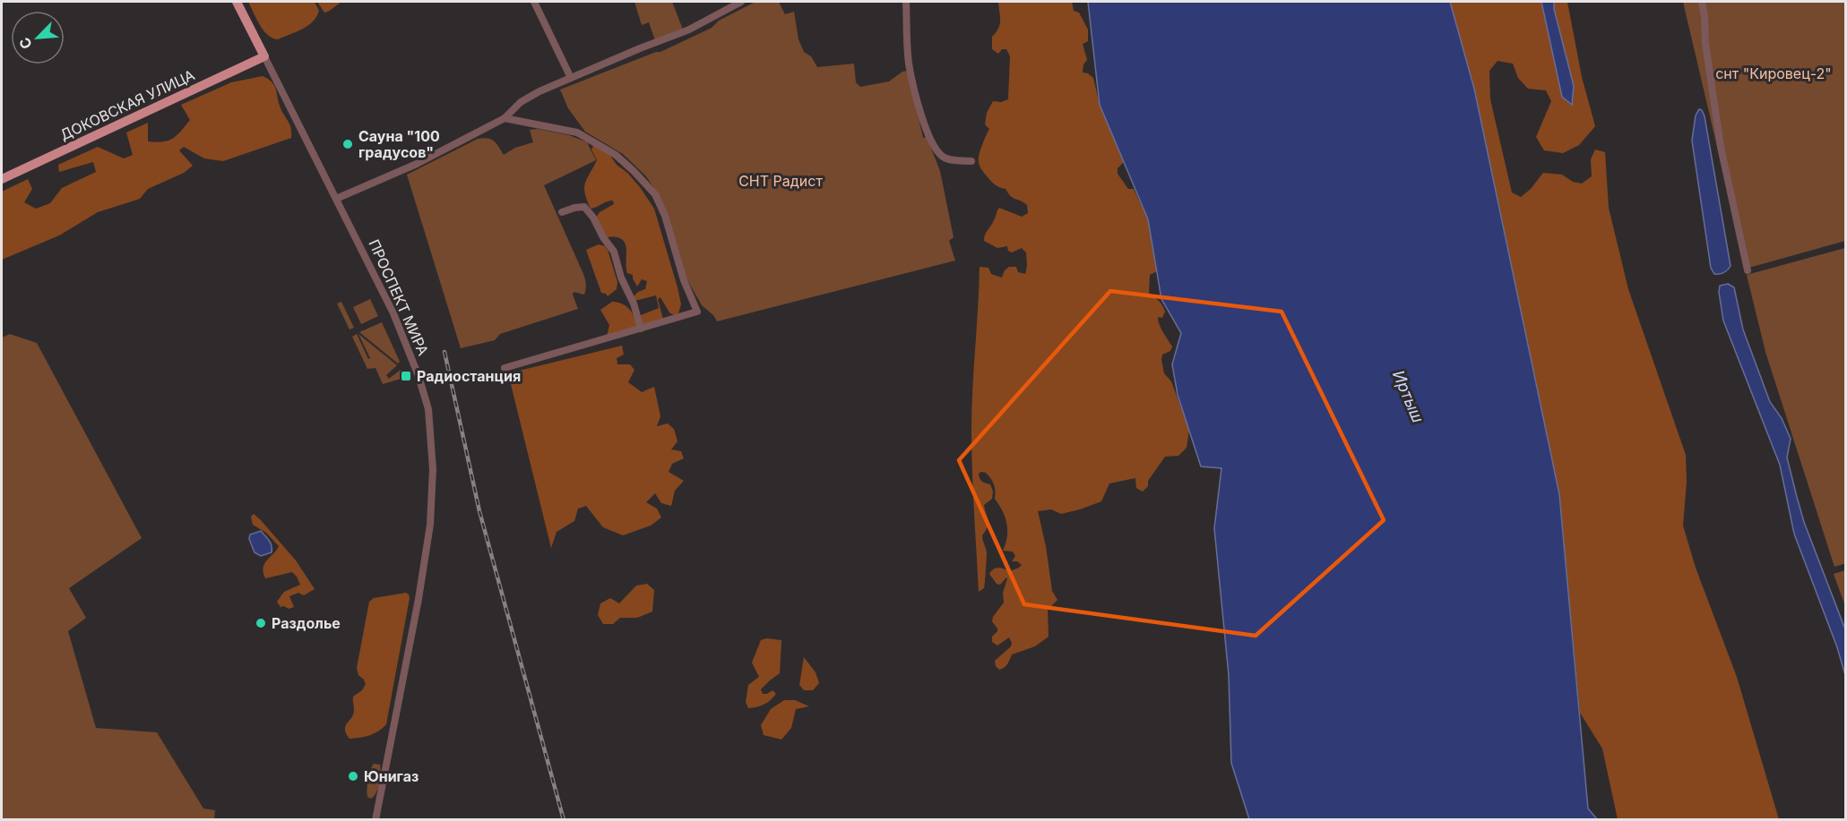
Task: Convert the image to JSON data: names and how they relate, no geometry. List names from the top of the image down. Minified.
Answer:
{"streets":{"main road":["ДОКОВСКАЯ УЛИЦА","ПРОСПЕКТ МИРА"]},"crossings":[["ДОКОВСКАЯ УЛИЦА","ПРОСПЕКТ МИРА"]],"water":["Иртыш"],"parks":["снт \"Кировец-2\"","СНТ Радист"],"places":{"other":["Сауна \"100 градусов\"","Раздолье","Юнигаз"],"transit":["Радиостанция"]},"north":"bottom left"}
